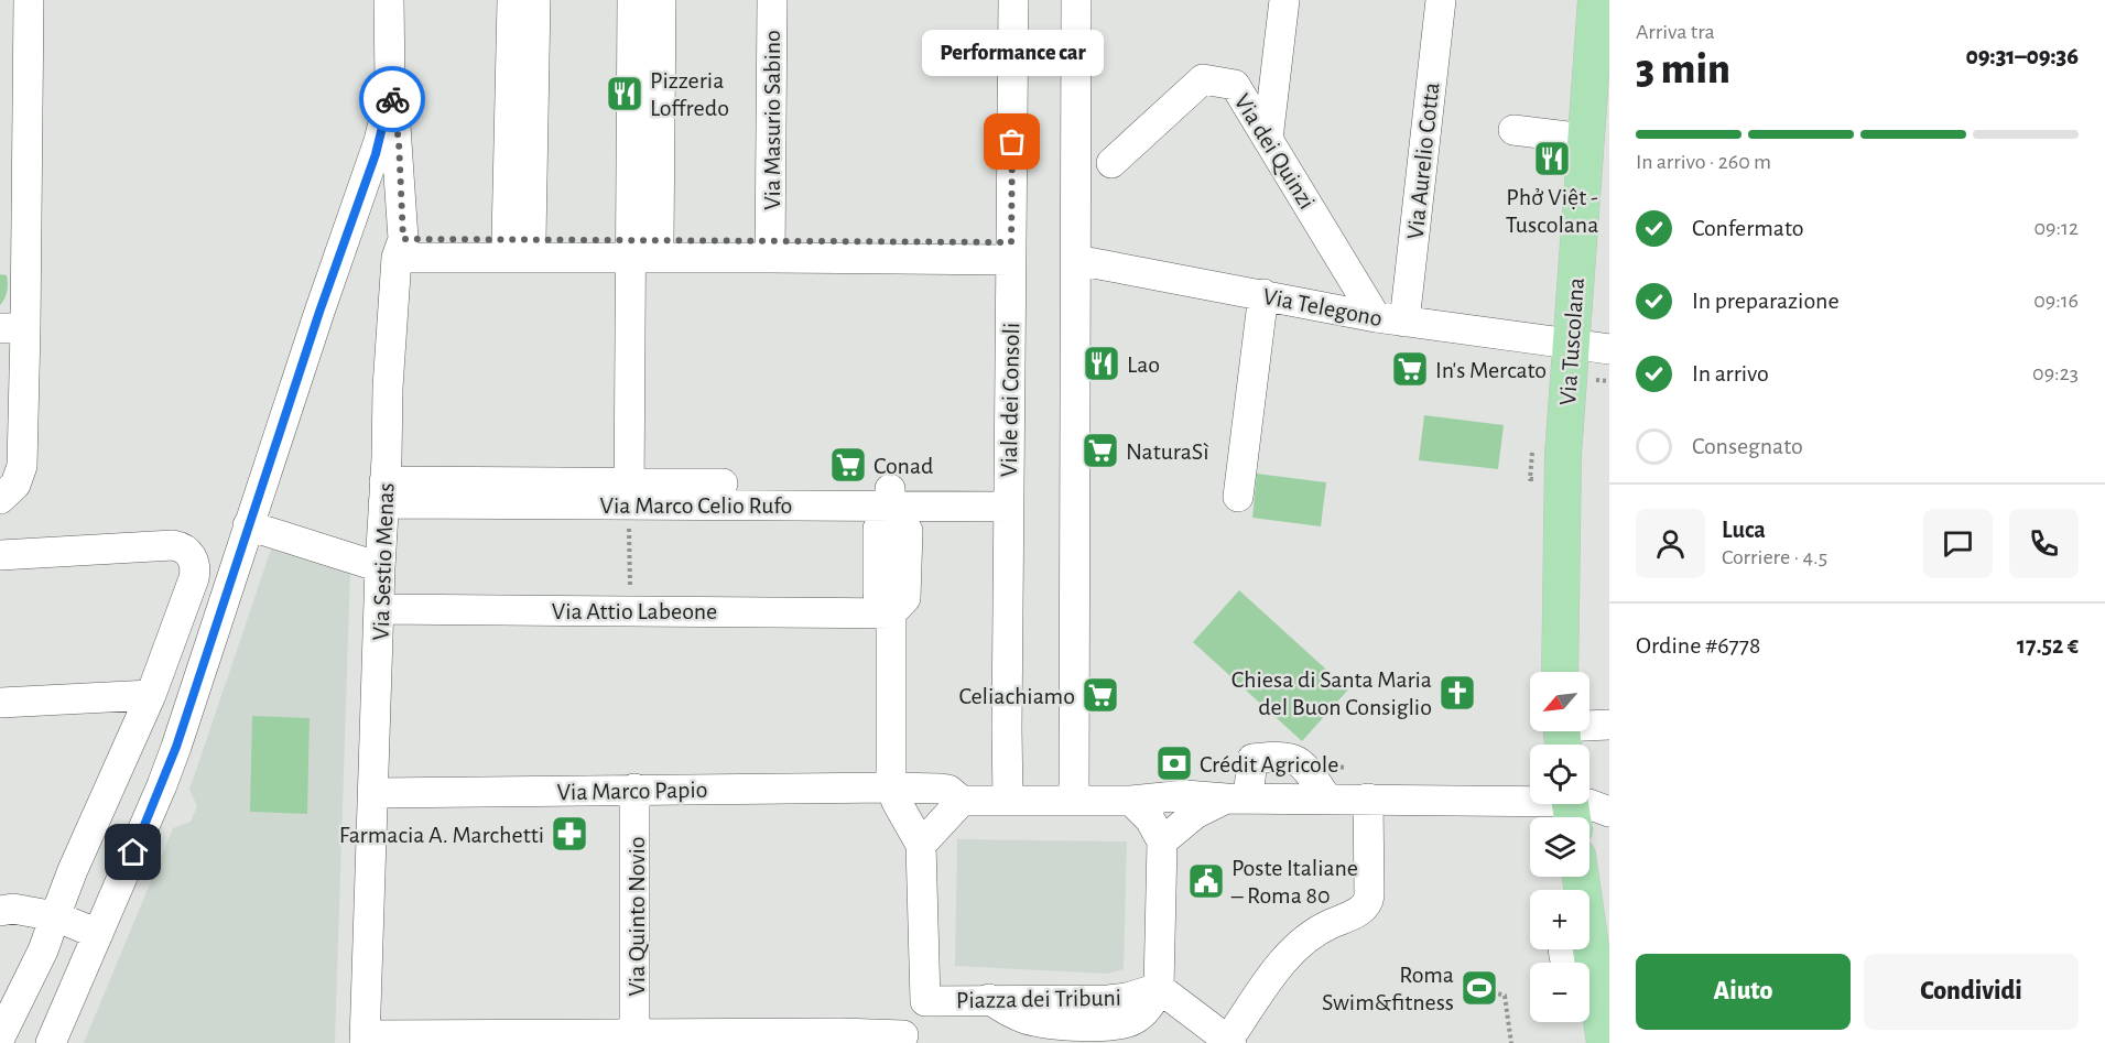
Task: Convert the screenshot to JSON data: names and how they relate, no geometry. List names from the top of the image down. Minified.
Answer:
{"streets":{"main road":["Via Tuscolana"],"street":["Via Masurio Sabino","Via dei Quinzi","Via Aurelio Cotta","Via Telegono","Viale dei Consoli","Via Marco Celio Rufo","Via Sestio Menas","Via Attio Labeone","Via Marco Papio","Via Quinto Novio","Piazza dei Tribuni"]},"crossings":[["Via dei Quinzi","Via Aurelio Cotta"],["Via dei Quinzi","Via Telegono"],["Via Aurelio Cotta","Via Telegono"],["Via Telegono","Via Tuscolana"],["Viale dei Consoli","Via Marco Celio Rufo"],["Via Marco Celio Rufo","Via Sestio Menas"],["Via Sestio Menas","Via Attio Labeone"],["Via Sestio Menas","Via Marco Papio"],["Via Marco Papio","Via Quinto Novio"]],"places":{"restaurant":["Pizzeria Loffredo","Phở Việt - Tuscolana","Lao"],"other":["Performance car"],"supermarket":["In's Mercato","NaturaSì","Conad","Celiachiamo"],"church":["Chiesa di Santa Maria del Buon Consiglio"],"bank":["Crédit Agricole"],"pharmacy":["Farmacia A. Marchetti"],"public building":["Poste Italiane – Roma 80"],"sports":["Roma Swim&fitness"]},"north":"bottom left","page":{"heading":["3 min","Arriva tra","09:31–09:36"],"panel":["Luca","Corriere · 4.5","Ordine #6778","17.52 €"],"bubble":"Performance car","bar":"In arrivo · 260 m","list":[["Confermato","09:12"],["In preparazione","09:16"],["In arrivo","09:23"],"Consegnato"],"map_buttons":["+","−"],"buttons":["Aiuto","Condividi"]}}
